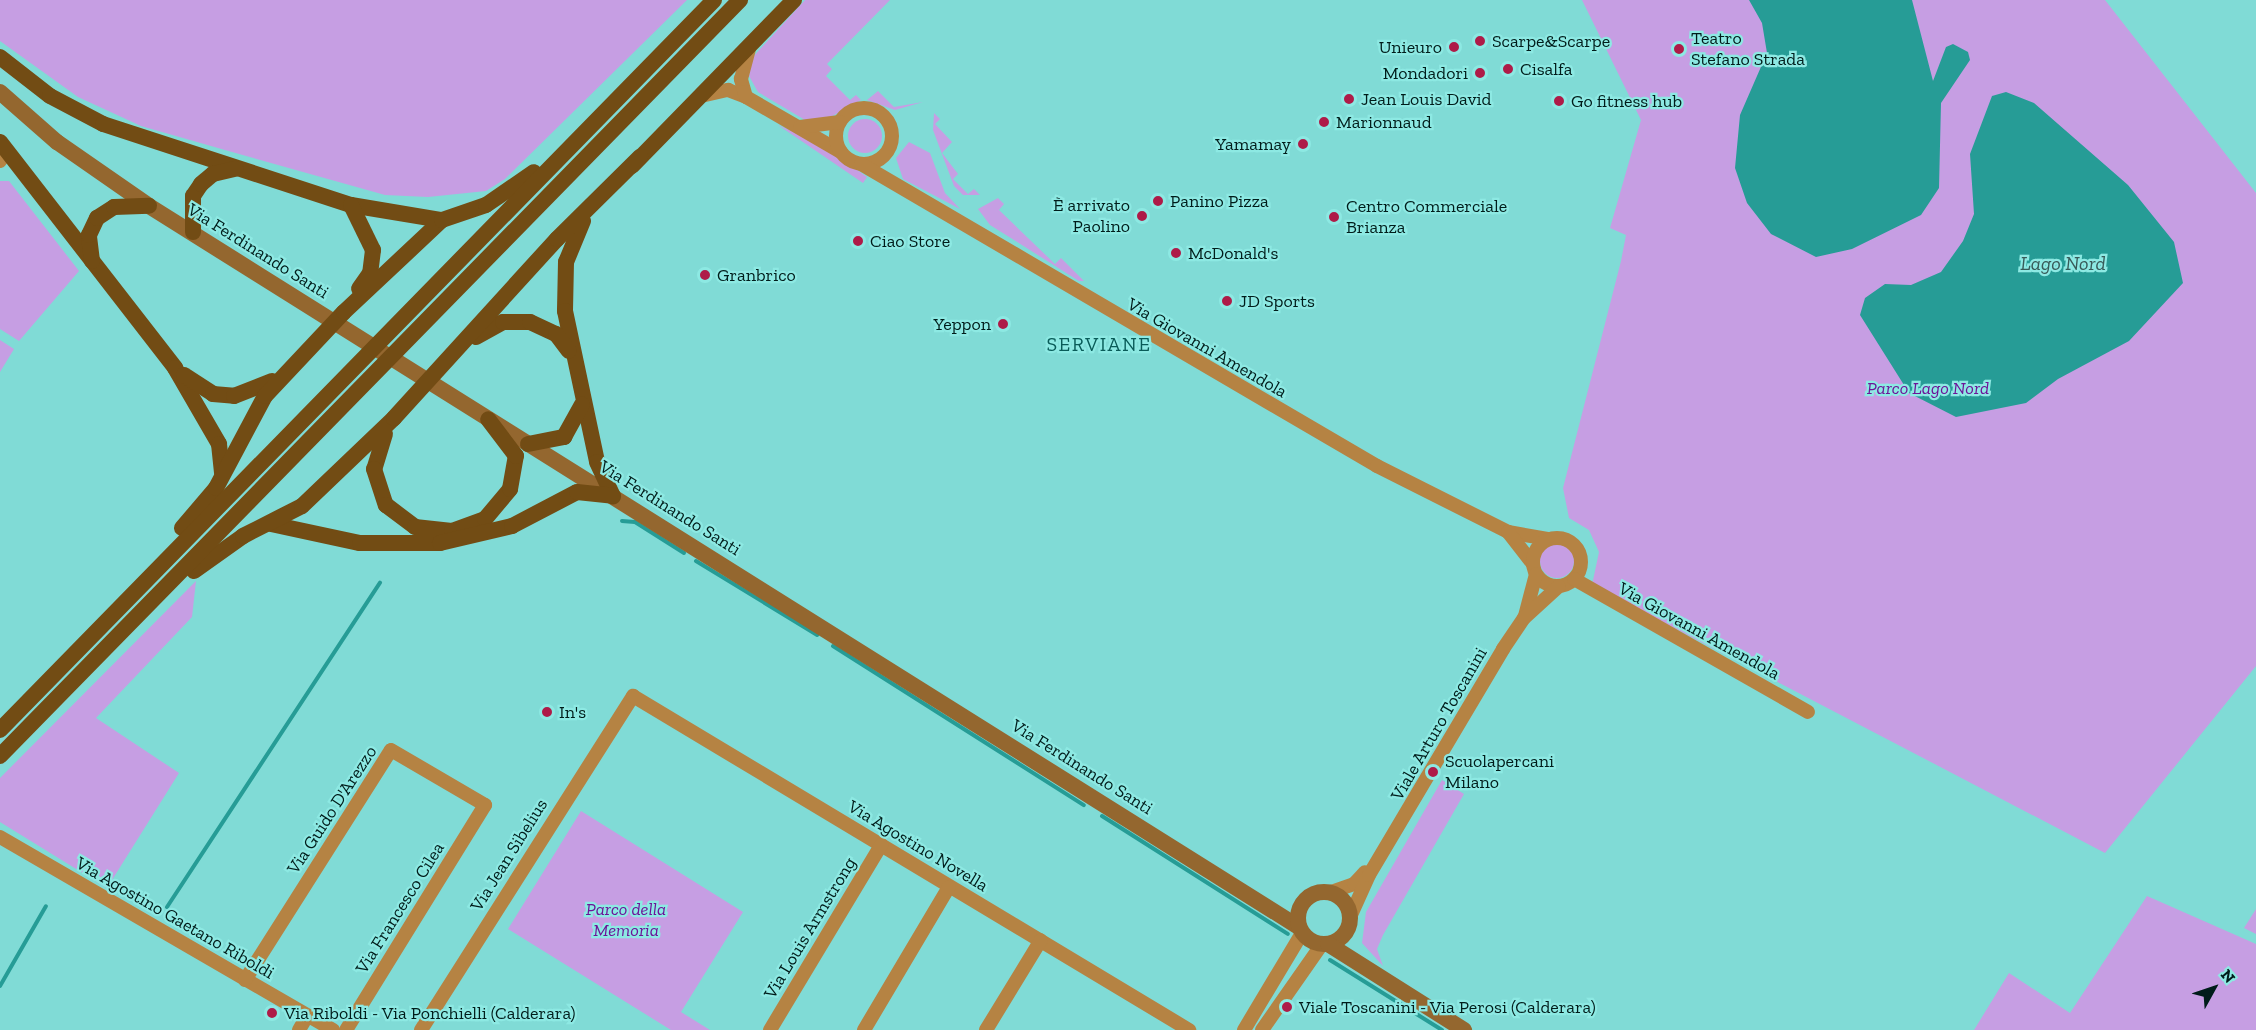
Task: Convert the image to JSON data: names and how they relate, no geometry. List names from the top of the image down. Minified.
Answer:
{"streets":{"main road":["Via Ferdinando Santi"],"street":["Via Giovanni Amendola","Viale Arturo Toscanini","Via Guido D'Arezzo","Via Agostino Novella","Via Jean Sibelius","Via Francesco Cilea","Via Agostino Gaetano Riboldi","Via Louis Armstrong"]},"crossings":[["Via Ferdinando Santi","Viale Arturo Toscanini"],["Via Giovanni Amendola","Viale Arturo Toscanini"],["Via Guido D'Arezzo","Via Francesco Cilea"],["Via Guido D'Arezzo","Via Agostino Gaetano Riboldi"],["Via Agostino Novella","Via Jean Sibelius"],["Via Agostino Novella","Via Louis Armstrong"]],"districts":["SERVIANE"],"water":["Lago Nord"],"parks":["Parco Lago Nord","Parco della Memoria"],"places":["Scarpe&Scarpe","Unieuro","Teatro Stefano Strada","Cisalfa","Mondadori","Jean Louis David","Go fitness hub","Marionnaud","Yamamay","Panino Pizza","È arrivato Paolino","Centro Commerciale Brianza","Ciao Store","McDonald's","Granbrico","JD Sports","Yeppon","In's","Scuolapercani Milano","Viale Toscanini - Via Perosi (Calderara)","Via Riboldi - Via Ponchielli (Calderara)"],"north":"top right"}
